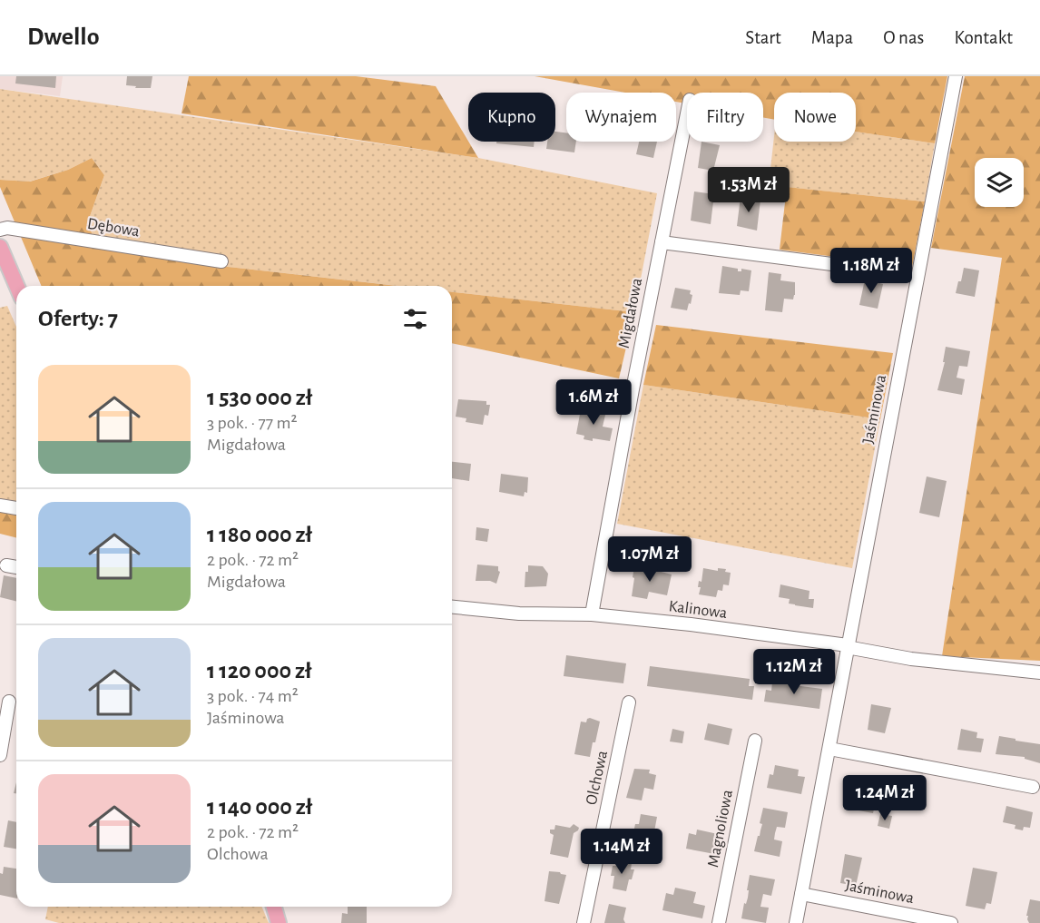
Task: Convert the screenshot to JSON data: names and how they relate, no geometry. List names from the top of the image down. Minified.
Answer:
{"streets":{"street":["Dębowa","Migdałowa","Jaśminowa","Kalinowa","Olchowa","Magnoliowa"]},"crossings":[["Migdałowa","Kalinowa"],["Jaśminowa","Kalinowa"]],"page":{"header":"Dwello","nav":["Start","Mapa","O nas","Kontakt"],"chip":["Kupno","Wynajem","Filtry","Nowe"],"price":["1.53M zł","1.18M zł","1.6M zł","1.07M zł","1.12M zł","1.24M zł","1.14M zł"],"heading":"Oferty: 7","list":[{"name":"1 530 000 zł","note":"3 pok. · 77 m² · Migdałowa"},{"name":"1 180 000 zł","note":"2 pok. · 72 m² · Migdałowa"},{"name":"1 120 000 zł","note":"3 pok. · 74 m² · Jaśminowa"},{"name":"1 140 000 zł","note":"2 pok. · 72 m² · Olchowa"}]}}
